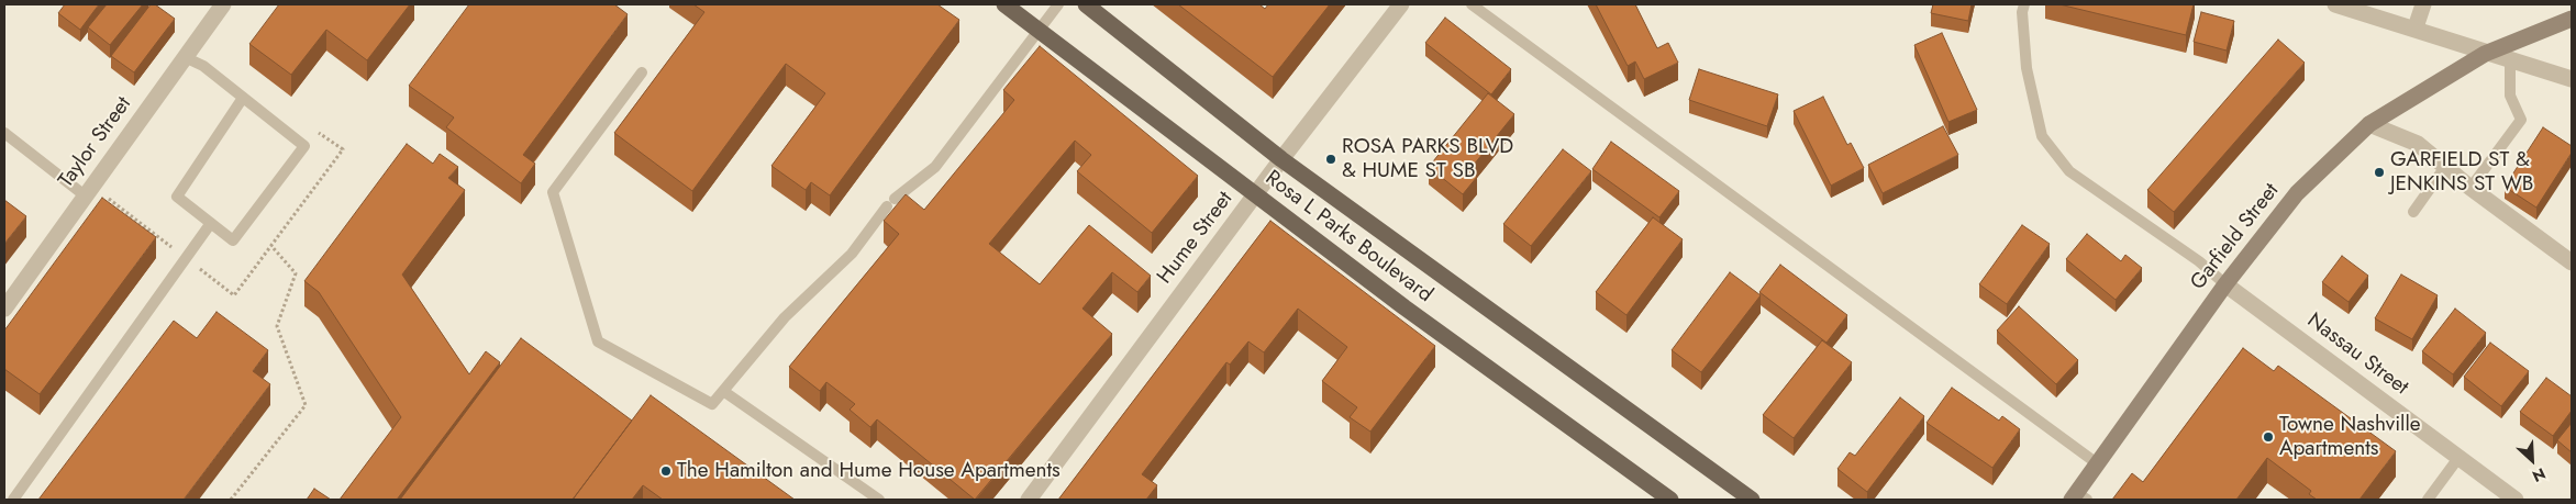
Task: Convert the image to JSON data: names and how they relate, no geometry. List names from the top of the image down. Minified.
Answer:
{"streets":{"main road":["Rosa L Parks Boulevard"],"street":["Taylor Street","Garfield Street","Hume Street","Nassau Street"]},"crossings":[["Rosa L Parks Boulevard","Hume Street"],["Garfield Street","Nassau Street"]],"places":["ROSA PARKS BLVD & HUME ST SB","GARFIELD ST & JENKINS ST WB","Towne Nashville Apartments","The Hamilton and Hume House Apartments"],"north":"bottom right"}
